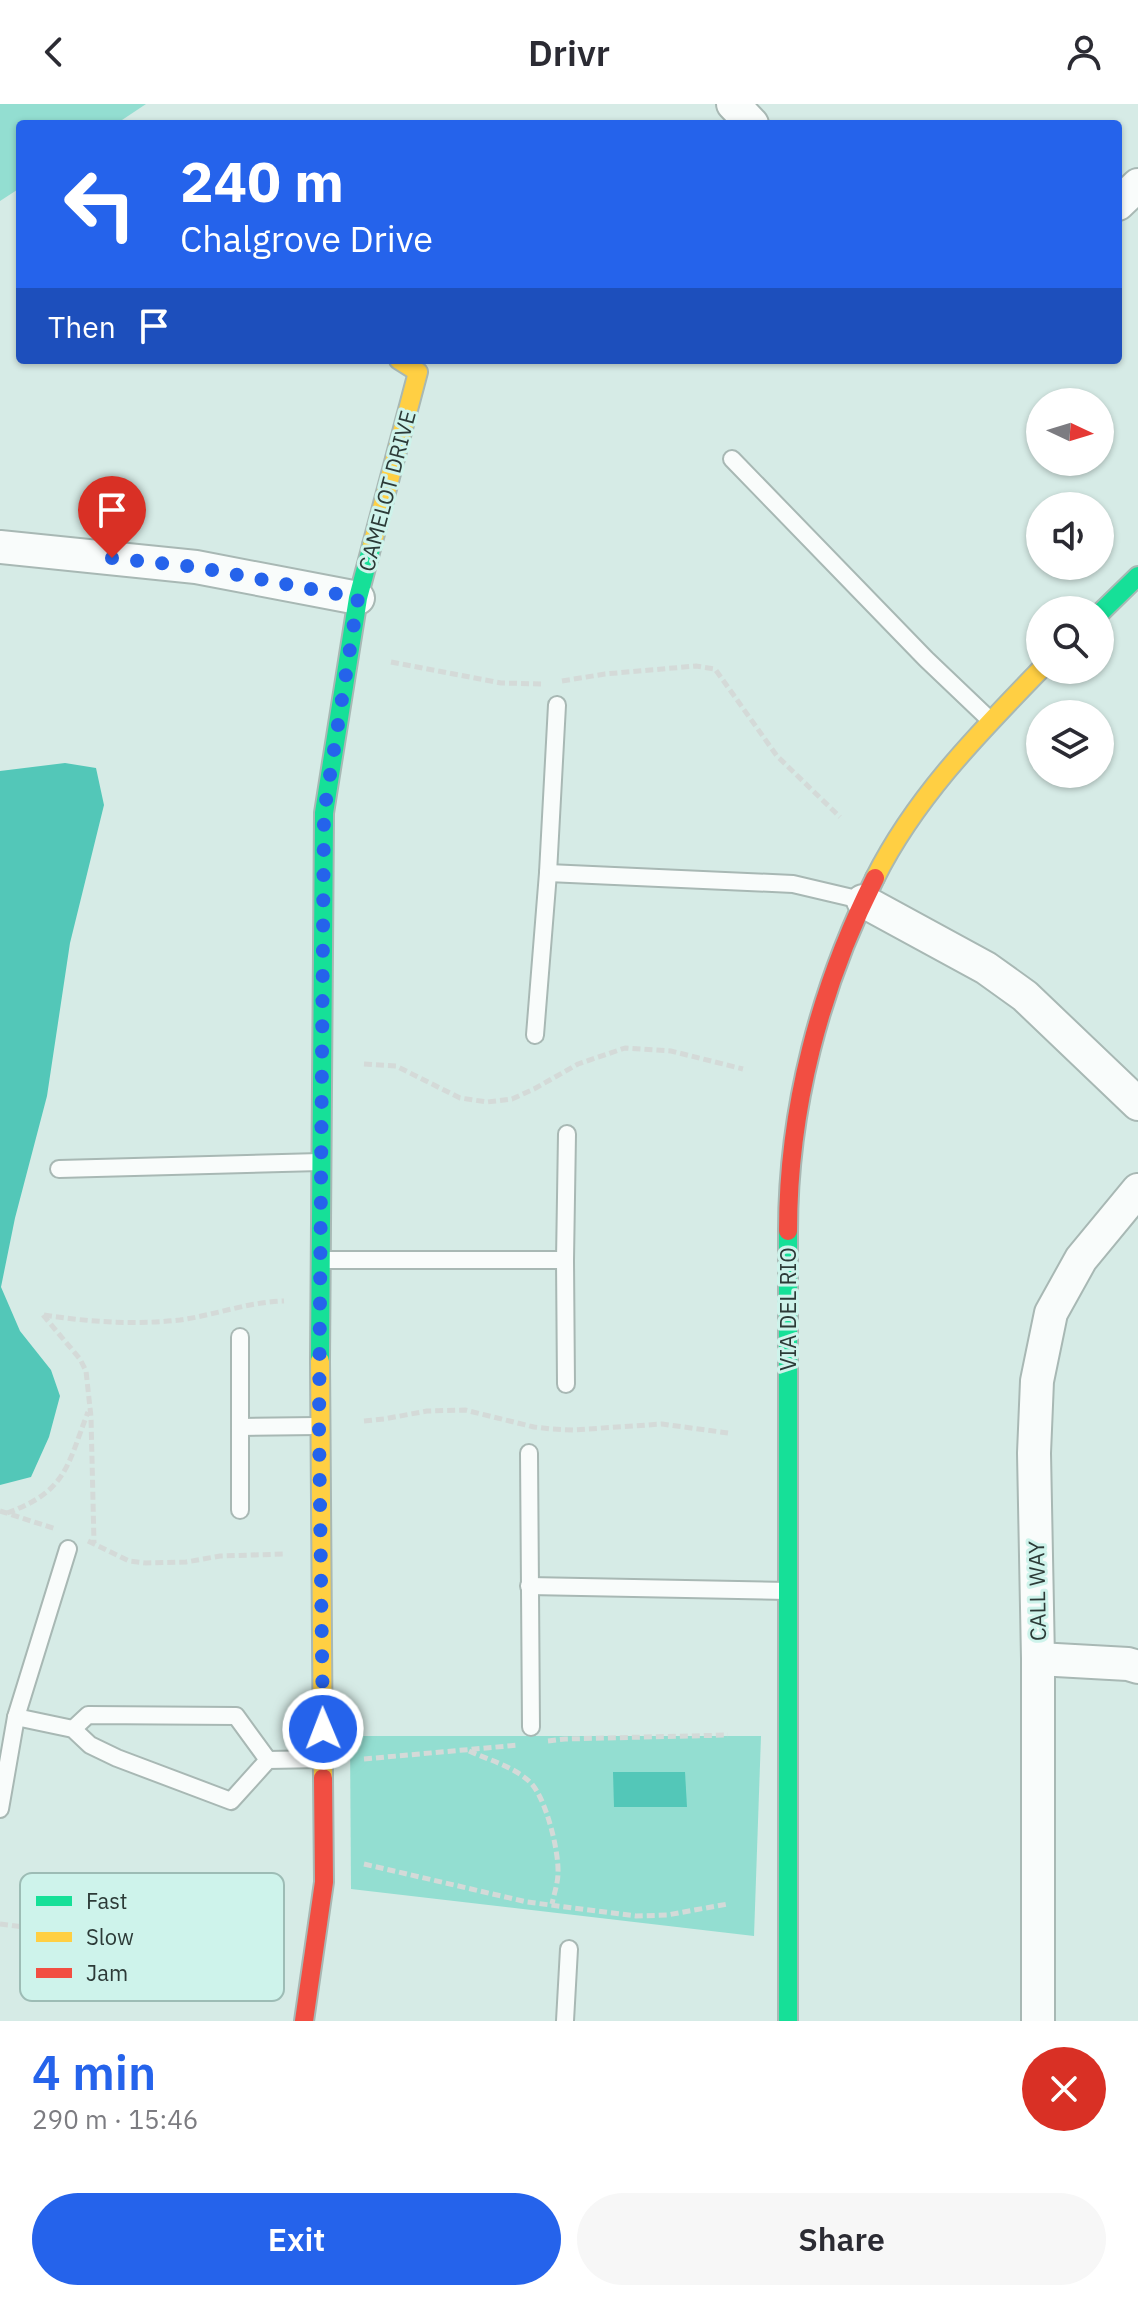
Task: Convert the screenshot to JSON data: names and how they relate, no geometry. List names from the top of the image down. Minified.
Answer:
{"streets":{"street":["CAMELOT DRIVE","VIA DEL RIO","CALL WAY"]},"legend":["Fast","Slow","Jam"],"north":"right","page":{"header":"Drivr","turn":["240 m","Chalgrove Drive"],"then":"Then","heading":["4 min","290 m · 15:46"],"buttons":["Exit","Share"]}}
